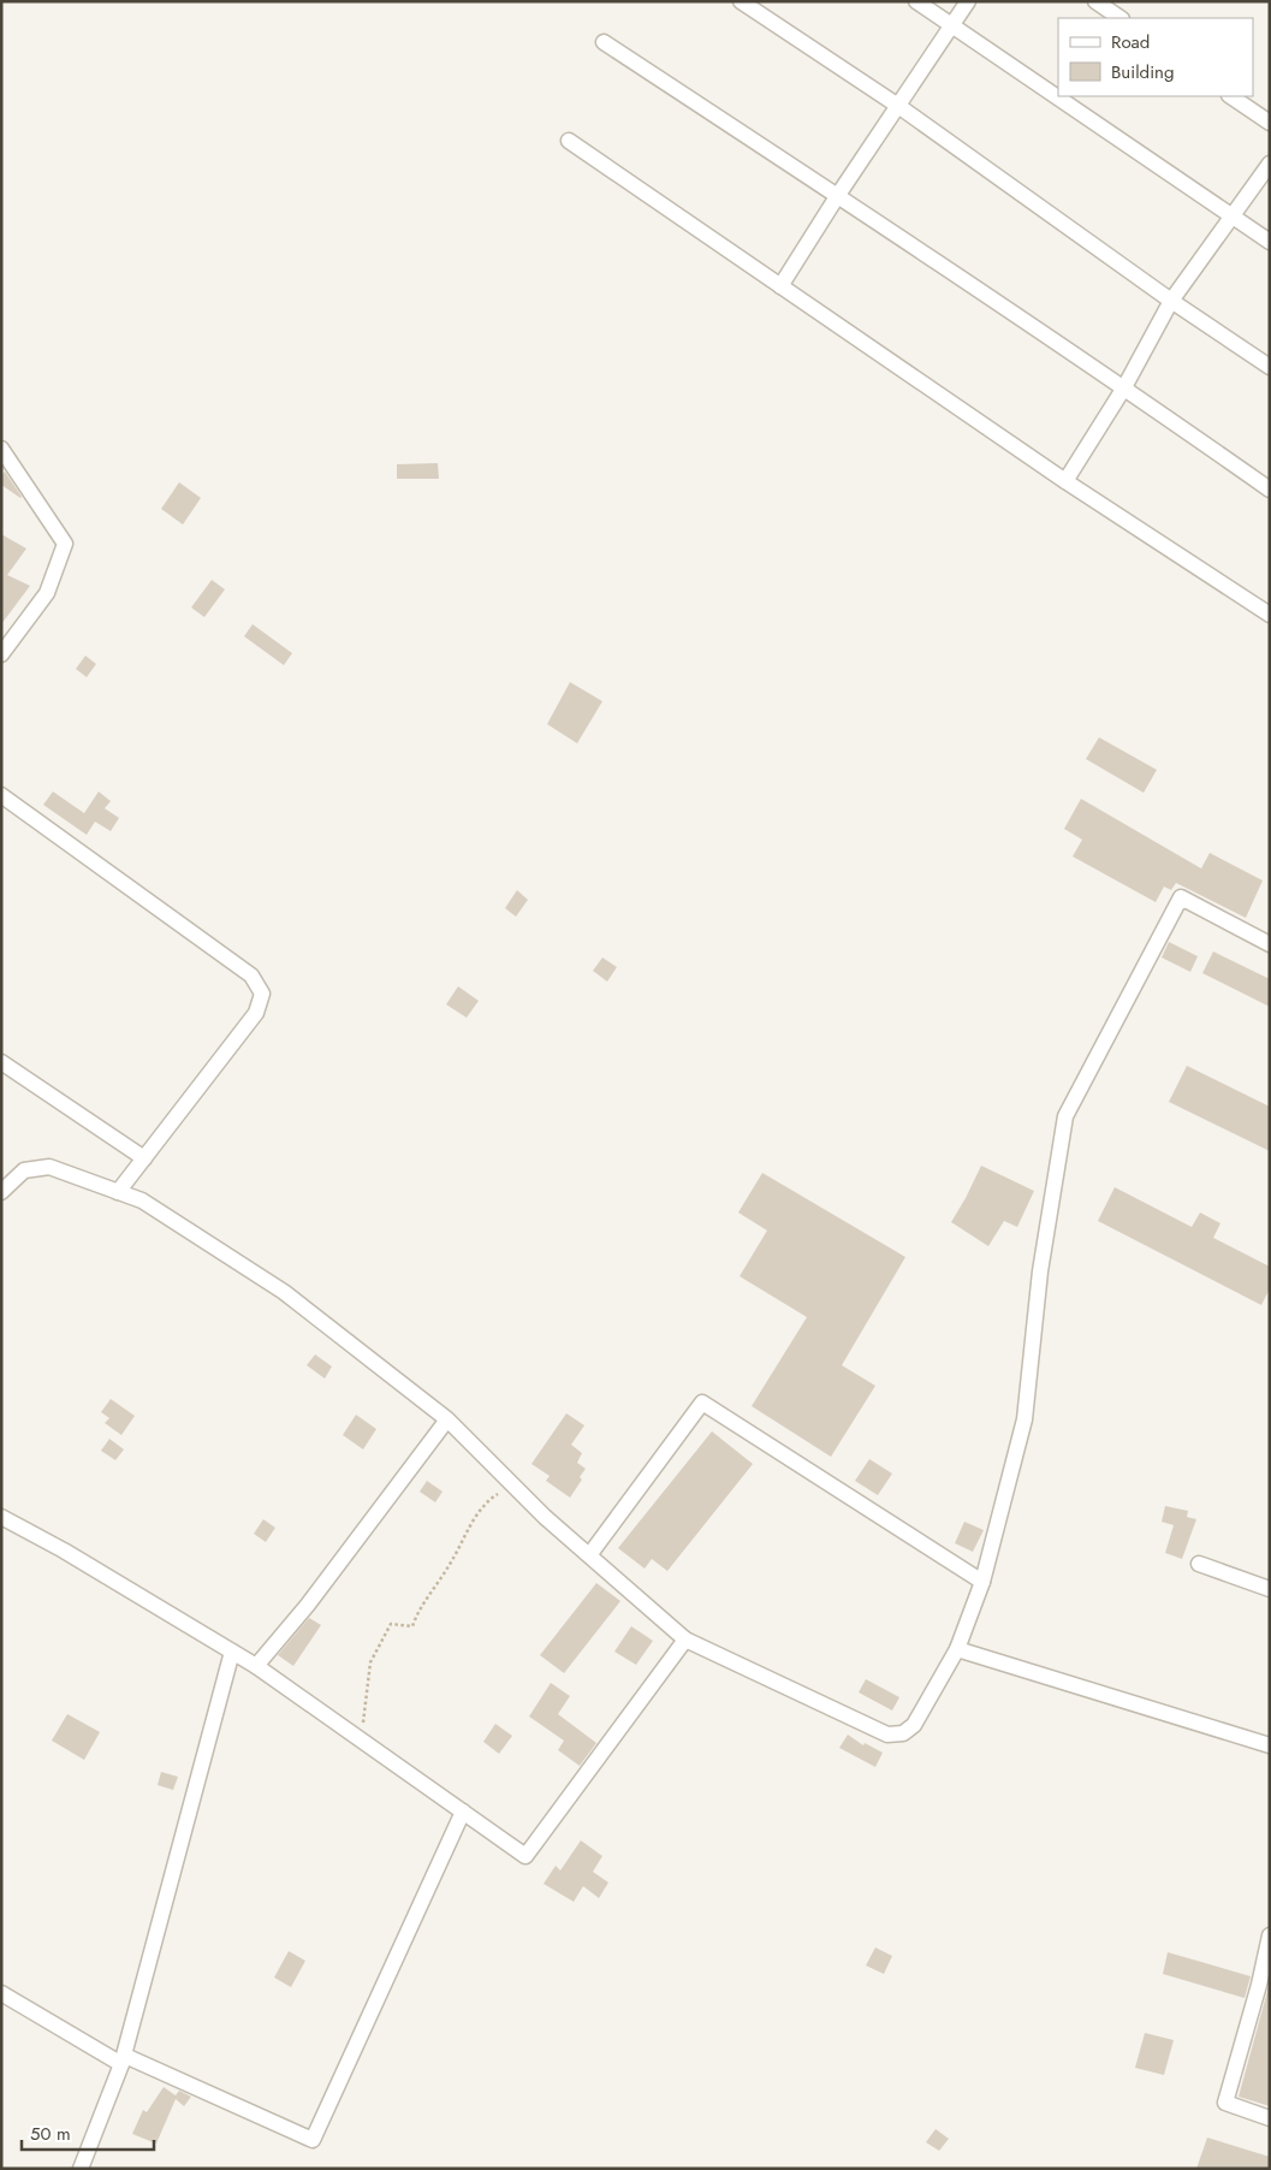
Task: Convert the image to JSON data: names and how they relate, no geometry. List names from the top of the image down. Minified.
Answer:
{"legend":["Road","Building"],"scale_bar":"50 m"}
